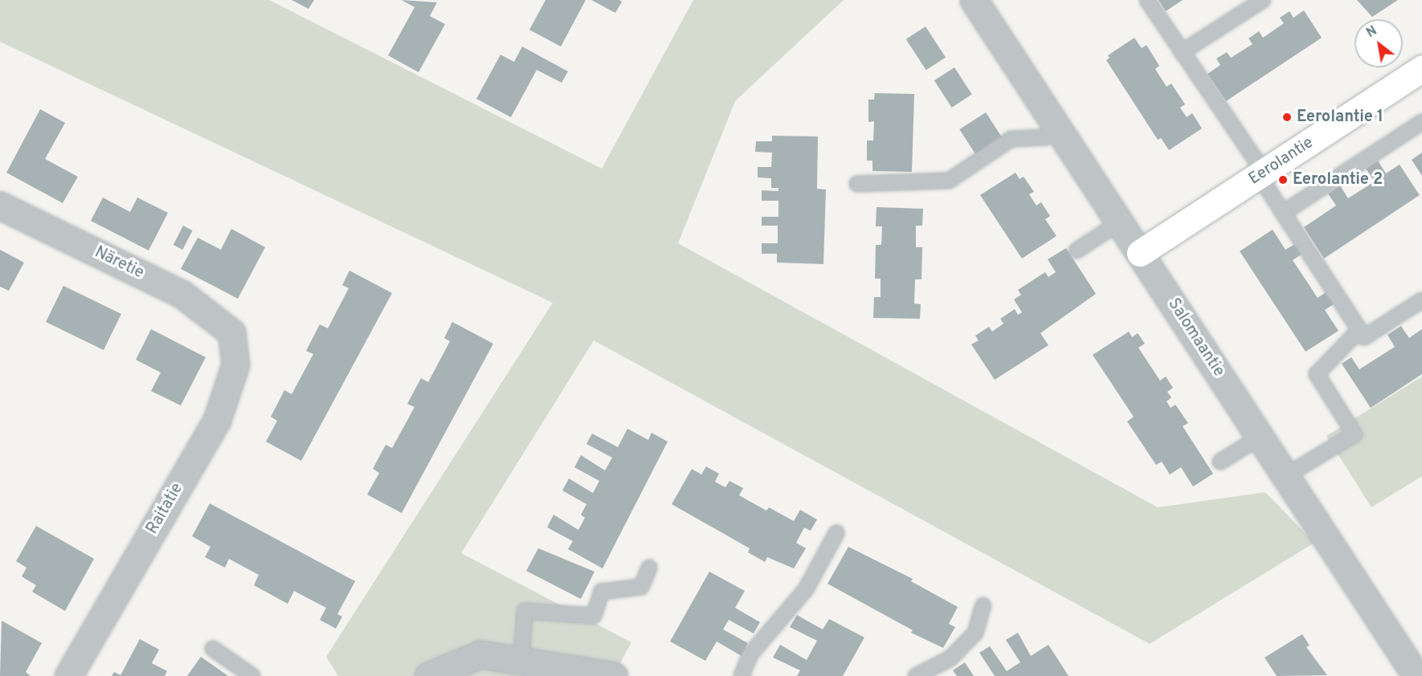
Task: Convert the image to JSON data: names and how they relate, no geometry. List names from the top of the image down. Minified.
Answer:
{"streets":{"street":["Eerolantie","Näretie","Salomaantie","Raitatie"]},"crossings":[["Eerolantie","Salomaantie"],["Näretie","Raitatie"]],"places":["Eerolantie 1","Eerolantie 2"],"north":"top left"}
